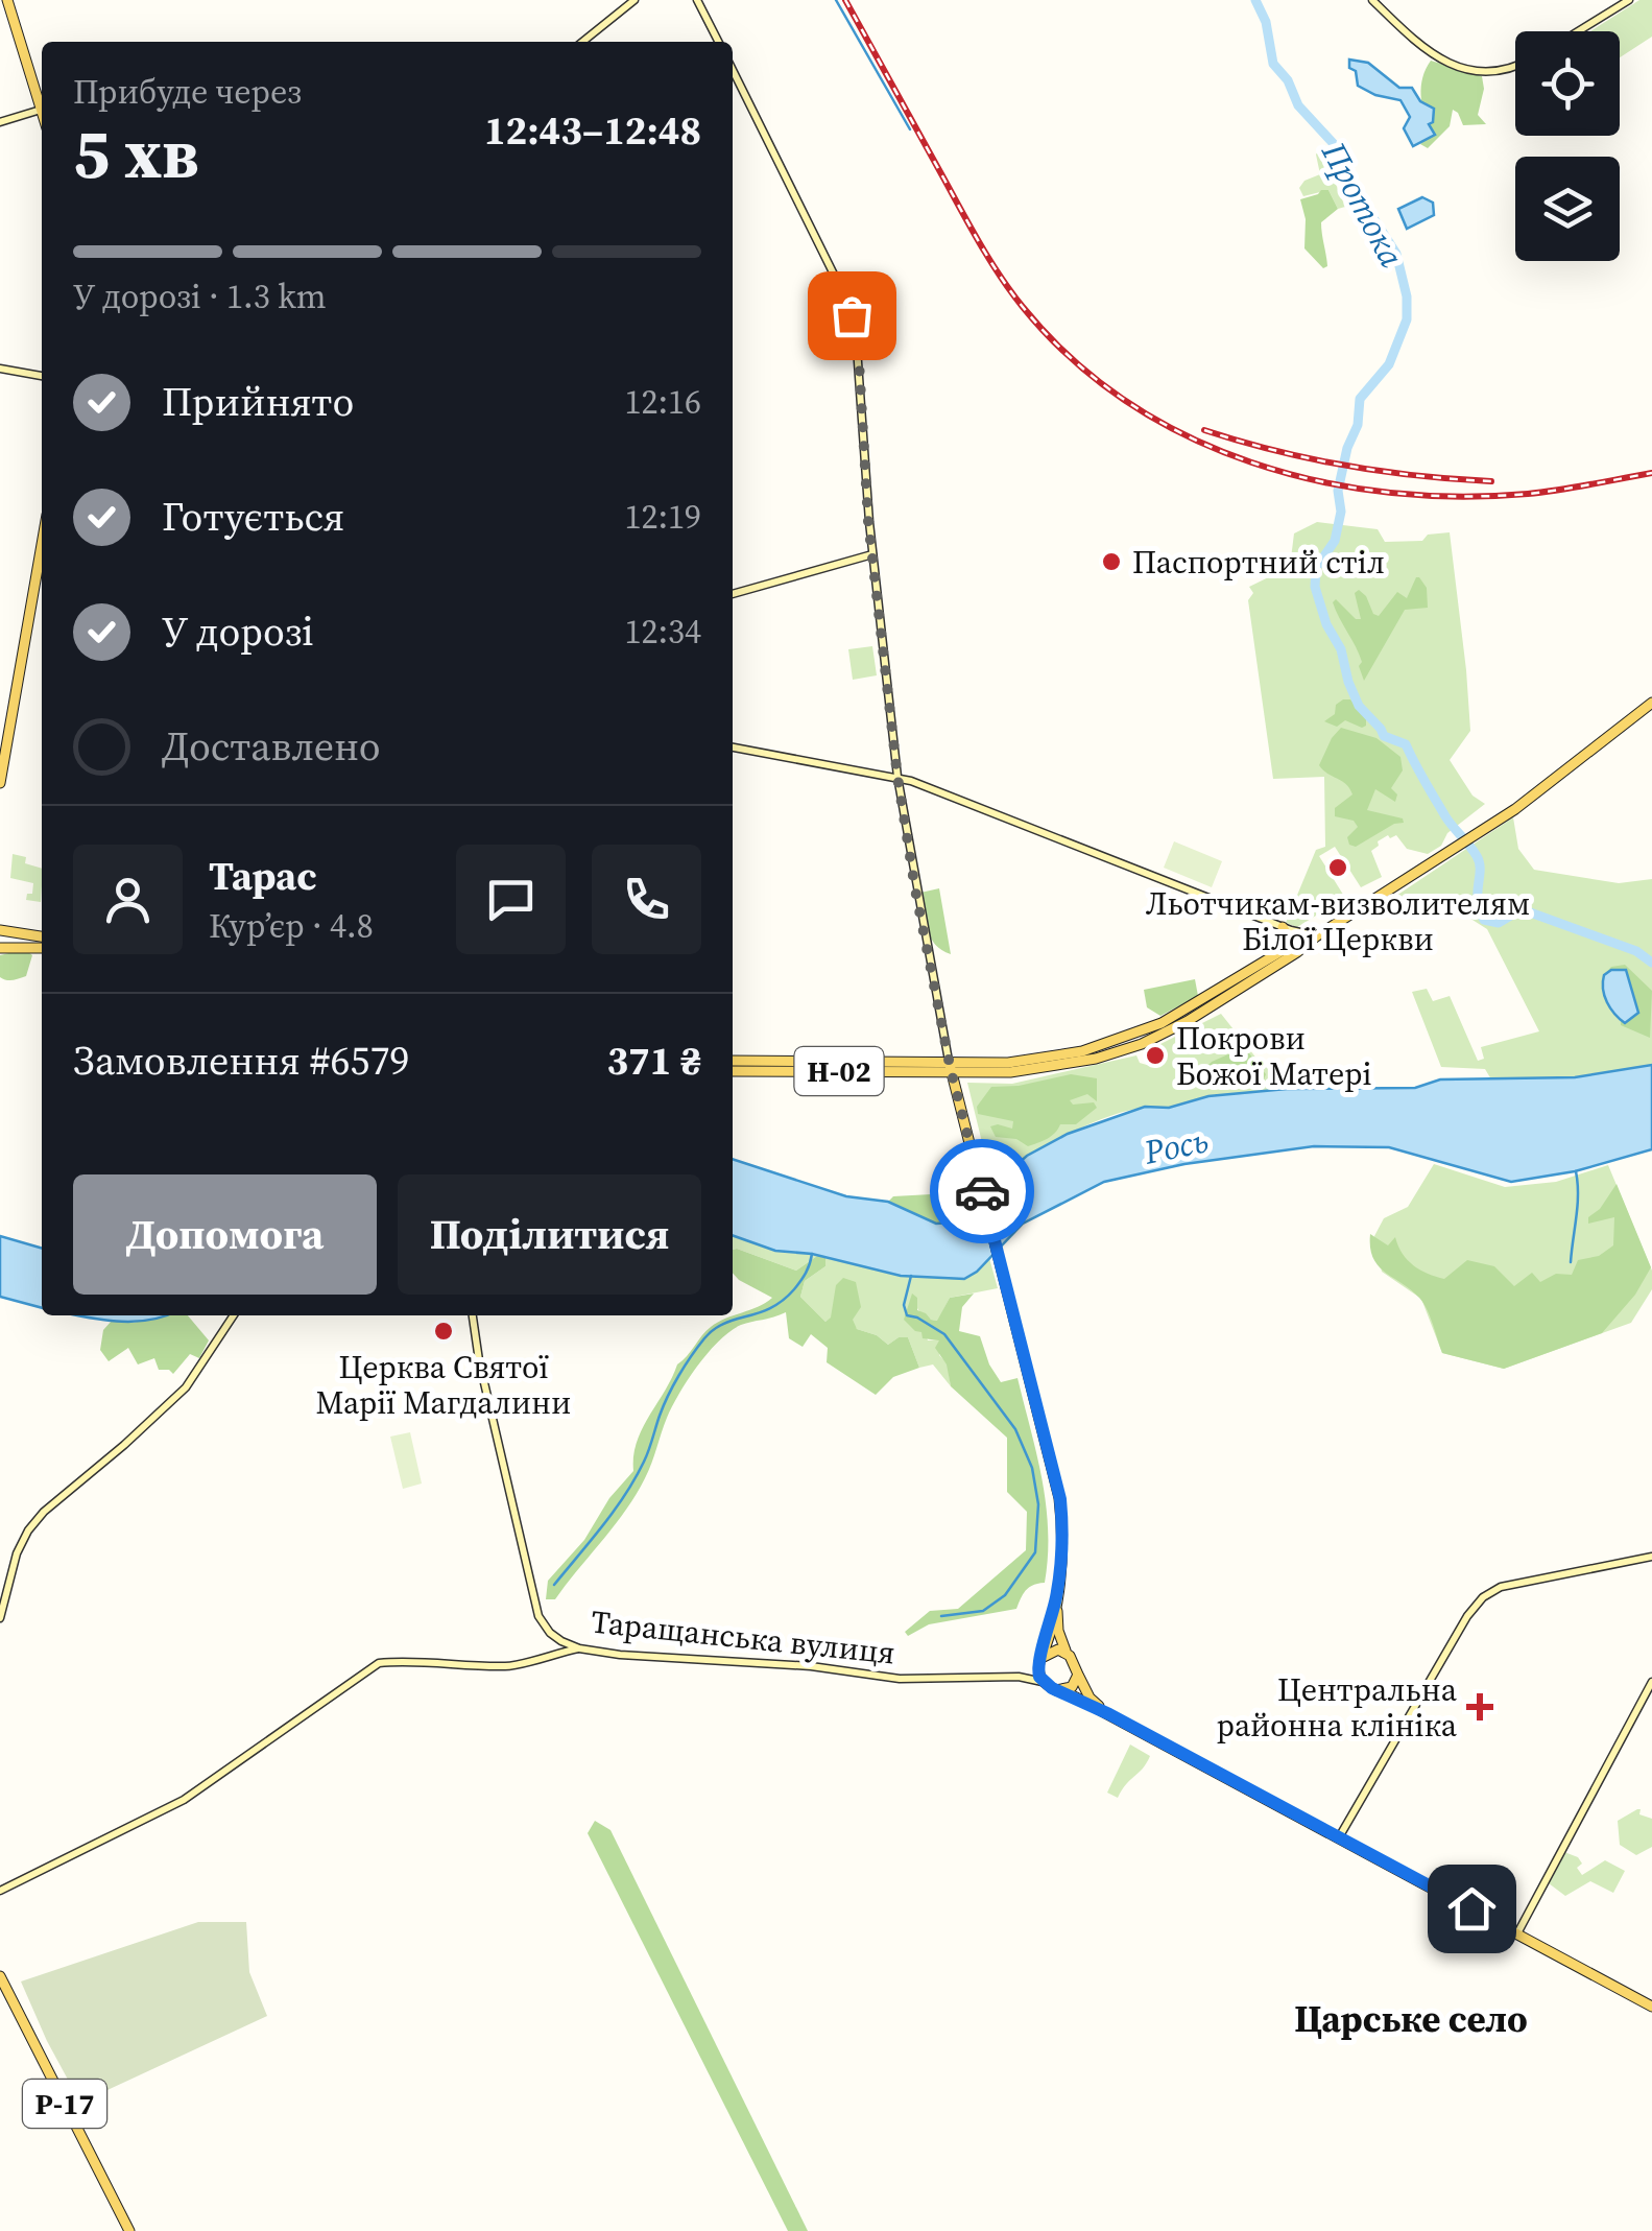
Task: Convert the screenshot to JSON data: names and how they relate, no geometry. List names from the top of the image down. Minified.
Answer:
{"streets":{"main road":["Н-02","Р-17"],"street":["Таращанська вулиця"]},"districts":["Царське село"],"water":["Протока","Рось"],"places":{"other":["Паспортний стіл","Льотчикам-визволителям Білої Церкви","Покрови Божої Матері","Церква Святої Марії Магдалини"],"health":["Центральна районна клініка"]},"page":{"heading":["5 хв","Прибуде через","12:43–12:48"],"panel":["Тарас","Кур’єр · 4.8","Замовлення #6579","371 ₴"],"bar":"У дорозі · 1.3 km","list":[["Прийнято","12:16"],["Готується","12:19"],["У дорозі","12:34"],"Доставлено"],"buttons":["Допомога","Поділитися"]}}
